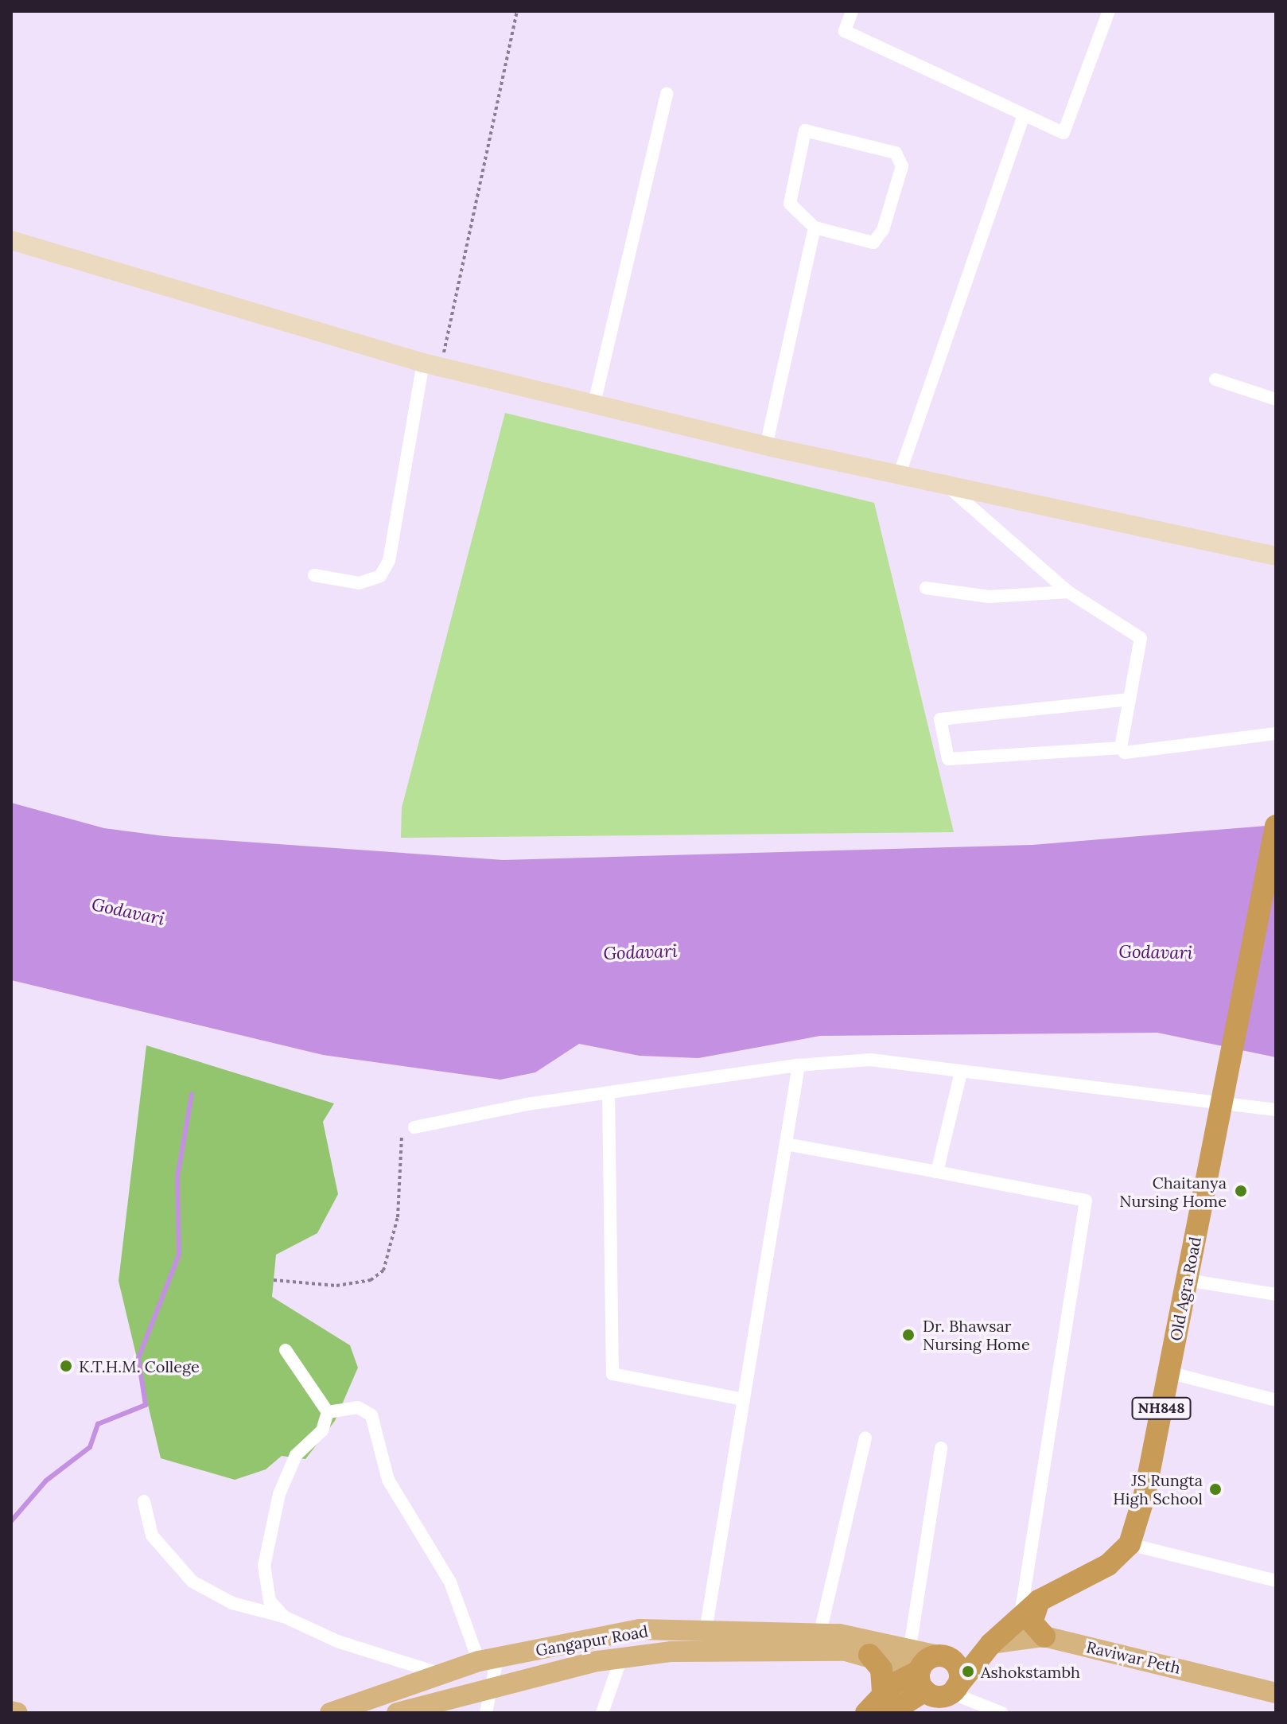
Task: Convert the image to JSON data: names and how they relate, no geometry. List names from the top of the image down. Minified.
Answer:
{"streets":{"highway":["Old Agra Road","NH848"],"main road":["Gangapur Road","Raviwar Peth"]},"water":["Godavari"],"places":["Chaitanya Nursing Home","Dr. Bhawsar Nursing Home","K.T.H.M. College","JS Rungta High School","Ashokstambh"]}
